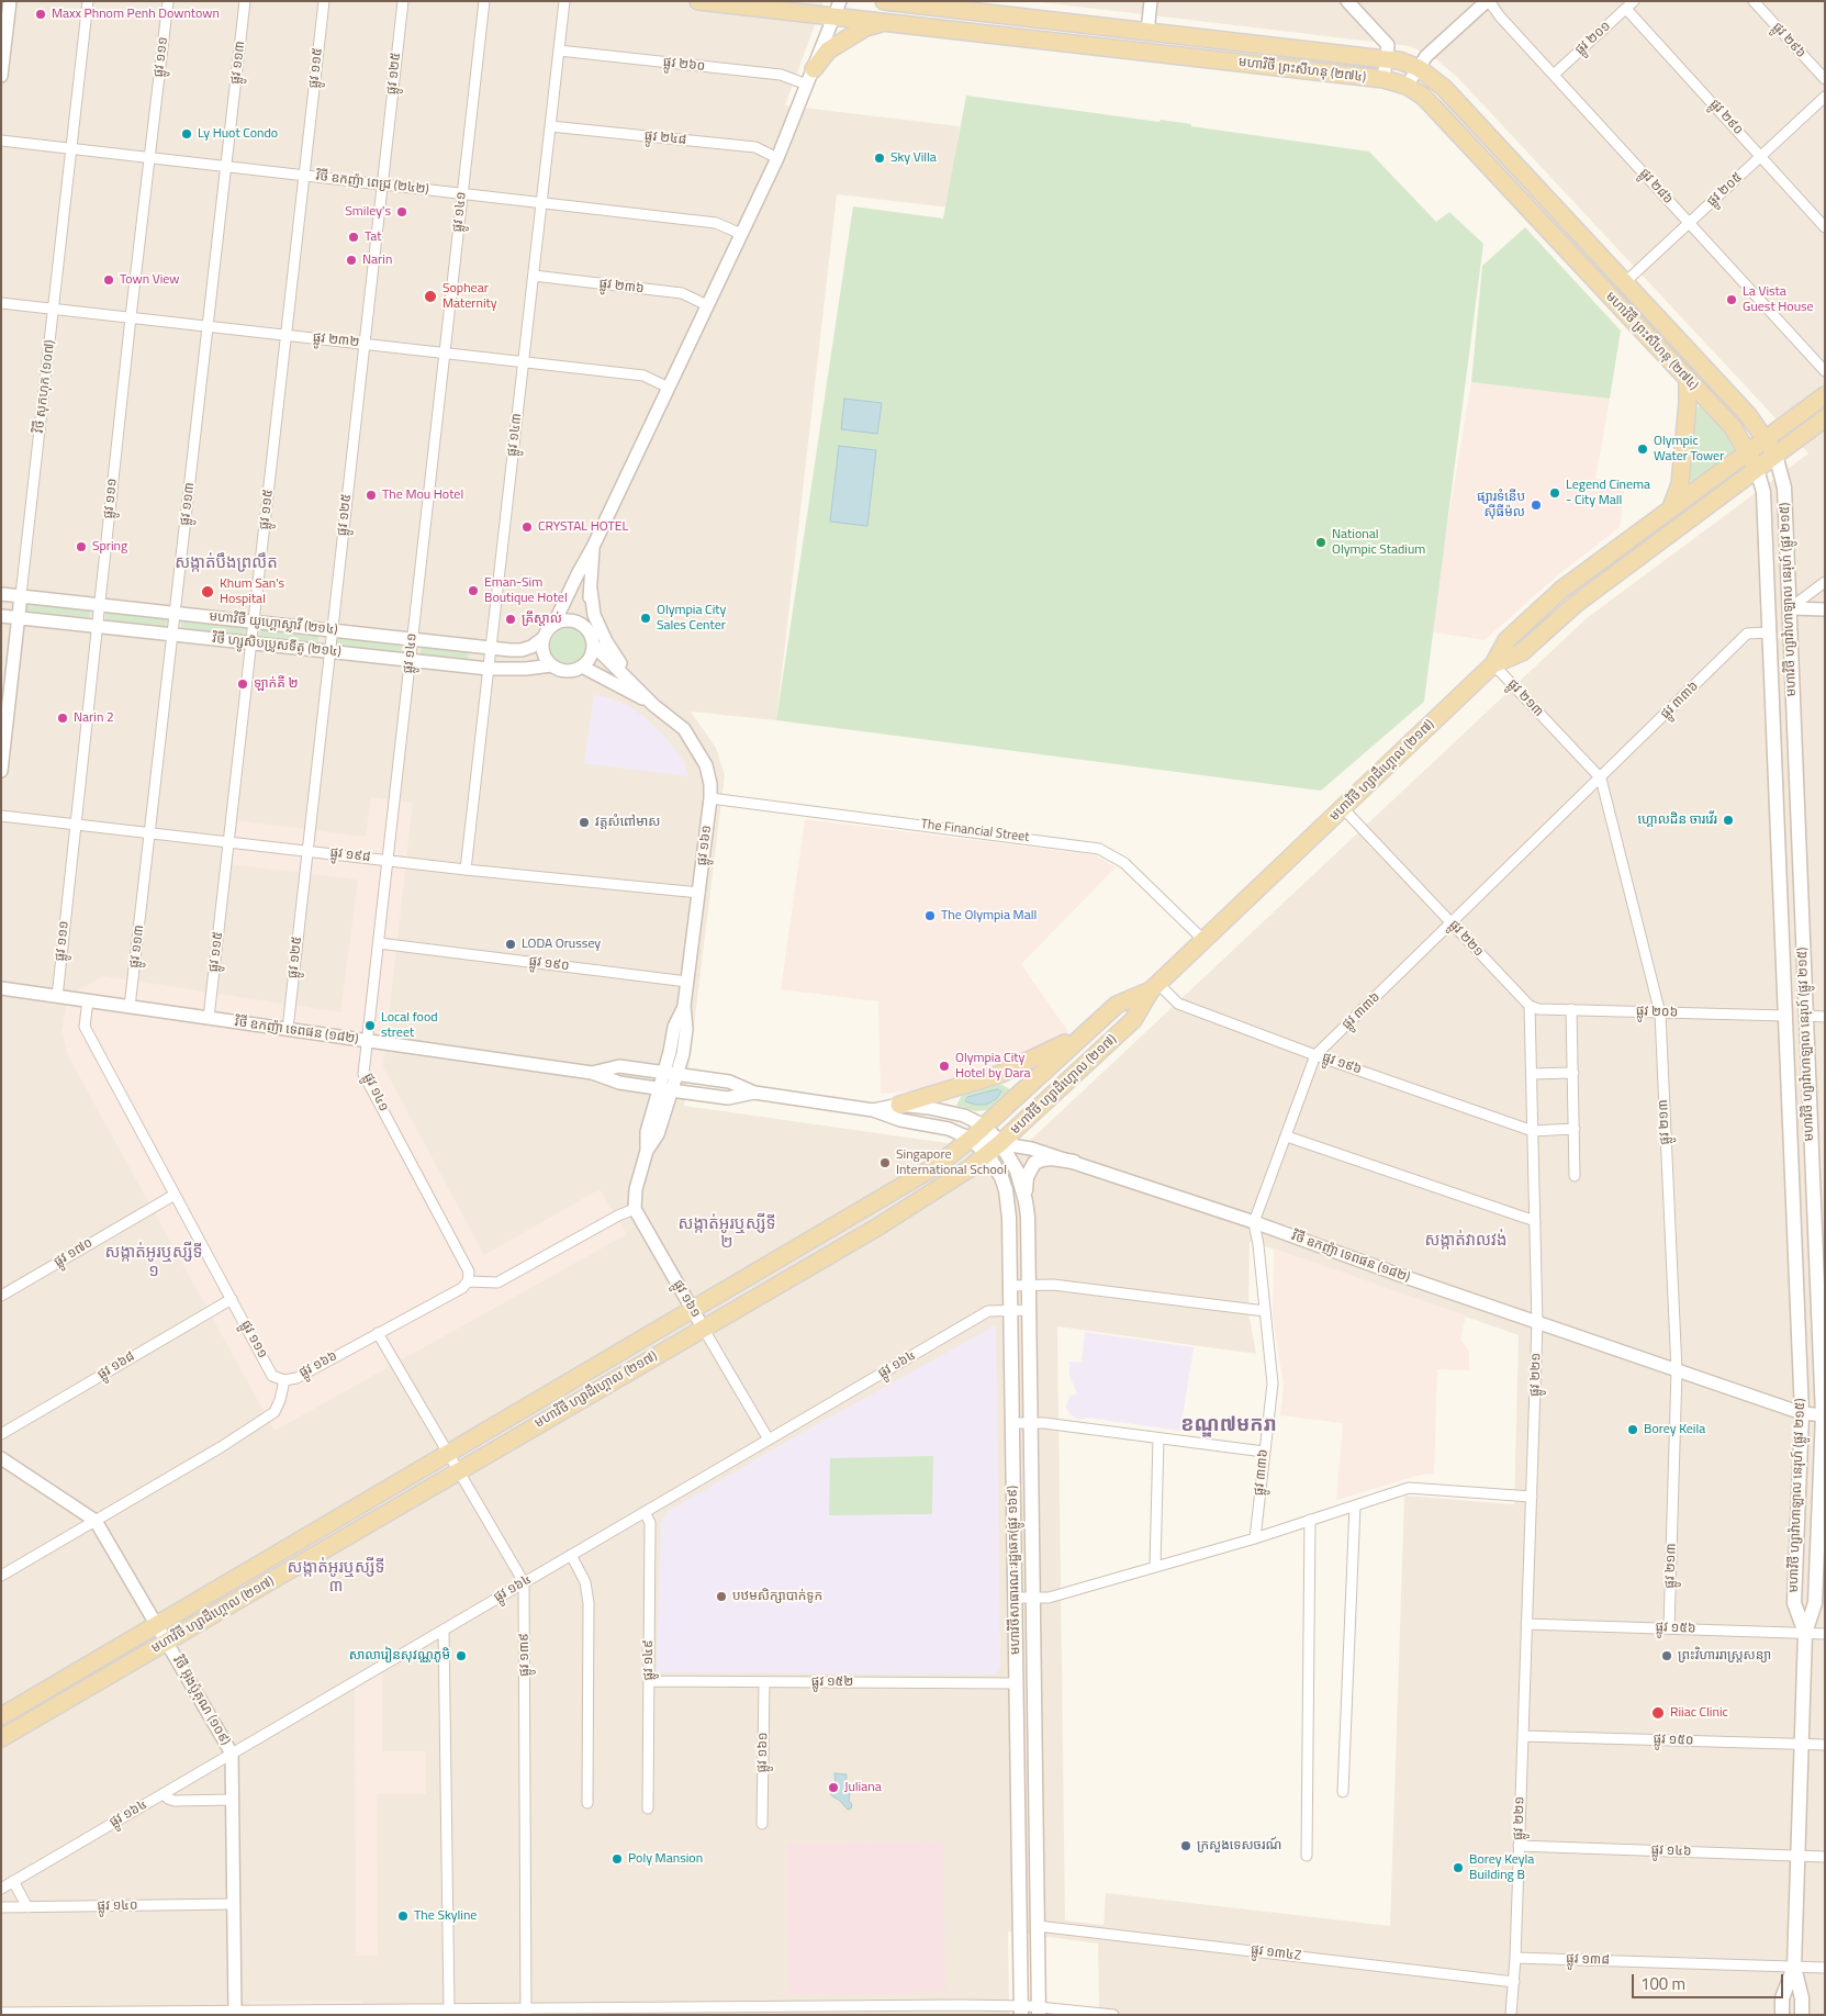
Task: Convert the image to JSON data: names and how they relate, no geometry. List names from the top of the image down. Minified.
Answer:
{"streets":{"main road":["មហាវិថី ព្រះសីហនុ (២៧៤)","មហាវិថី ហ្សាវ៉ាហាឡាល នេរុហ៍ (ផ្លូវ ២១៥)","មហាវិថី ហ្សាដឹហ្គោល (២១៧)","មហាវិថីសាធារណៈរដ្ឋឆេក(ផ្លូវ ១៦៩)"],"street":["ផ្លូវ ២០១","ផ្លូវ ២៩៦","ផ្លូវ ១១១","ផ្លូវ ១១៣","ផ្លូវ ២៦០","ផ្លូវ ១១៥","ផ្លូវ ១២៥","ផ្លូវ ២៩០","ផ្លូវ ២៤៨","វិថី ឧកញ៉ា ពេជ្រ (២៤២)","ផ្លូវ ២៨៦","ផ្លូវ ២០៥","ផ្លូវ ១៤១","ផ្លូវ ២៣៦","ផ្លូវ ២៣២","វិថី សុកហុក (១០៧)","ផ្លូវ ១៤៣","មហាវិថី យូហ្គោស្លាវី (២១៤)","វិថី ហ្សូសិបប្រូសទីតូ (២១៤)","ផ្លូវ ២១៣","ផ្លូវ ៣៣៦","The Financial Street","ផ្លូវ ១៦១","ផ្លូវ ១៩៨","ផ្លូវ ២២១","ផ្លូវ ១៩០","ផ្លូវ ២០៦","វិថី ឧកញ៉ា ទេពផន (១៨២)","ផ្លូវ ១៩៦","ផ្លូវ ១៧០","ផ្លូវ ១៦៦","ផ្លូវ ១៦៤","ផ្លូវ ១៦៨","ផ្លូវ ១៥៦","ផ្លូវ ១៣៩","ផ្លូវ ១៤៩","ផ្លូវ ១៥២","វិថី អ៊ុងប៉ូគុណ (១០៩)","ផ្លូវ ១៥០","ផ្លូវ ១៤៦","ផ្លូវ ១៤០","ផ្លូវ ១៣៤Z","ផ្លូវ ១៣៨"]},"crossings":[["ផ្លូវ ២០១","ផ្លូវ ២៩០"],["ផ្លូវ ២០១","ផ្លូវ ២៨៦"],["ផ្លូវ ១១១","វិថី ឧកញ៉ា ពេជ្រ (២៤២)"],["ផ្លូវ ១១១","ផ្លូវ ២៣២"],["ផ្លូវ ១១១","មហាវិថី យូហ្គោស្លាវី (២១៤)"],["ផ្លូវ ១១១","វិថី ហ្សូសិបប្រូសទីតូ (២១៤)"],["ផ្លូវ ១១១","ផ្លូវ ១៩៨"],["ផ្លូវ ១១១","វិថី ឧកញ៉ា ទេពផន (១៨២)"],["ផ្លូវ ១១១","ផ្លូវ ១៧០"],["ផ្លូវ ១១១","ផ្លូវ ១៦៦"],["ផ្លូវ ១១១","ផ្លូវ ១៦៨"],["ផ្លូវ ១១៣","វិថី ឧកញ៉ា ពេជ្រ (២៤២)"],["ផ្លូវ ១១៣","ផ្លូវ ២៣២"],["ផ្លូវ ១១៣","មហាវិថី យូហ្គោស្លាវី (២១៤)"],["ផ្លូវ ១១៣","វិថី ហ្សូសិបប្រូសទីតូ (២១៤)"],["ផ្លូវ ១១៣","ផ្លូវ ១៩៨"],["ផ្លូវ ១១៣","វិថី ឧកញ៉ា ទេពផន (១៨២)"],["ផ្លូវ ២៦០","ផ្លូវ ១៤៣"],["ផ្លូវ ១១៥","វិថី ឧកញ៉ា ពេជ្រ (២៤២)"],["ផ្លូវ ១១៥","ផ្លូវ ២៣២"],["ផ្លូវ ១១៥","មហាវិថី យូហ្គោស្លាវី (២១៤)"],["ផ្លូវ ១១៥","វិថី ហ្សូសិបប្រូសទីតូ (២១៤)"],["ផ្លូវ ១១៥","ផ្លូវ ១៩៨"],["ផ្លូវ ១១៥","វិថី ឧកញ៉ា ទេពផន (១៨២)"],["មហាវិថី ព្រះសីហនុ (២៧៤)","ផ្លូវ ២០៥"],["មហាវិថី ព្រះសីហនុ (២៧៤)","មហាវិថី ហ្សាវ៉ាហាឡាល នេរុហ៍ (ផ្លូវ ២១៥)"],["មហាវិថី ព្រះសីហនុ (២៧៤)","មហាវិថី ហ្សាដឹហ្គោល (២១៧)"],["ផ្លូវ ១២៥","វិថី ឧកញ៉ា ពេជ្រ (២៤២)"],["ផ្លូវ ១២៥","ផ្លូវ ២៣២"],["ផ្លូវ ១២៥","មហាវិថី យូហ្គោស្លាវី (២១៤)"],["ផ្លូវ ១២៥","វិថី ហ្សូសិបប្រូសទីតូ (២១៤)"],["ផ្លូវ ១២៥","ផ្លូវ ១៩៨"],["ផ្លូវ ១២៥","វិថី ឧកញ៉ា ទេពផន (១៨២)"],["ផ្លូវ ២៩០","ផ្លូវ ២០៥"],["ផ្លូវ ២៤៨","ផ្លូវ ១៤៣"],["វិថី ឧកញ៉ា ពេជ្រ (២៤២)","ផ្លូវ ១៤១"],["វិថី ឧកញ៉ា ពេជ្រ (២៤២)","វិថី សុកហុក (១០៧)"],["វិថី ឧកញ៉ា ពេជ្រ (២៤២)","ផ្លូវ ១៤៣"],["ផ្លូវ ២៨៦","ផ្លូវ ២០៥"],["ផ្លូវ ១៤១","ផ្លូវ ២៣២"],["ផ្លូវ ១៤១","មហាវិថី យូហ្គោស្លាវី (២១៤)"],["ផ្លូវ ១៤១","វិថី ហ្សូសិបប្រូសទីតូ (២១៤)"],["ផ្លូវ ១៤១","ផ្លូវ ១៩៨"],["ផ្លូវ ១៤១","ផ្លូវ ១៩០"],["ផ្លូវ ១៤១","វិថី ឧកញ៉ា ទេពផន (១៨២)"],["ផ្លូវ ១៤១","ផ្លូវ ១៦៦"],["ផ្លូវ ២៣៦","ផ្លូវ ១៤៣"],["ផ្លូវ ២៣២","វិថី សុកហុក (១០៧)"],["ផ្លូវ ២៣២","ផ្លូវ ១៤៣"],["វិថី សុកហុក (១០៧)","មហាវិថី យូហ្គោស្លាវី (២១៤)"],["វិថី សុកហុក (១០៧)","វិថី ហ្សូសិបប្រូសទីតូ (២១៤)"],["ផ្លូវ ១៤៣","មហាវិថី យូហ្គោស្លាវី (២១៤)"],["ផ្លូវ ១៤៣","វិថី ហ្សូសិបប្រូសទីតូ (២១៤)"],["ផ្លូវ ១៤៣","ផ្លូវ ១៩៨"],["មហាវិថី ហ្សាវ៉ាហាឡាល នេរុហ៍ (ផ្លូវ ២១៥)","ផ្លូវ ៣៣៦"],["មហាវិថី ហ្សាវ៉ាហាឡាល នេរុហ៍ (ផ្លូវ ២១៥)","មហាវិថី ហ្សាដឹហ្គោល (២១៧)"],["មហាវិថី ហ្សាវ៉ាហាឡាល នេរុហ៍ (ផ្លូវ ២១៥)","ផ្លូវ ២០៦"],["មហាវិថី ហ្សាវ៉ាហាឡាល នេរុហ៍ (ផ្លូវ ២១៥)","វិថី ឧកញ៉ា ទេពផន (១៨២)"],["មហាវិថី ហ្សាវ៉ាហាឡាល នេរុហ៍ (ផ្លូវ ២១៥)","ផ្លូវ ១៥៦"],["មហាវិថី ហ្សាវ៉ាហាឡាល នេរុហ៍ (ផ្លូវ ២១៥)","ផ្លូវ ១៥០"],["មហាវិថី ហ្សាវ៉ាហាឡាល នេរុហ៍ (ផ្លូវ ២១៥)","ផ្លូវ ១៤៦"],["មហាវិថី ហ្សាវ៉ាហាឡាល នេរុហ៍ (ផ្លូវ ២១៥)","ផ្លូវ ១៣៨"],["មហាវិថី យូហ្គោស្លាវី (២១៤)","វិថី ហ្សូសិបប្រូសទីតូ (២១៤)"],["មហាវិថី យូហ្គោស្លាវី (២១៤)","ផ្លូវ ១៦១"],["វិថី ហ្សូសិបប្រូសទីតូ (២១៤)","ផ្លូវ ១៦១"],["ផ្លូវ ២១៣","ផ្លូវ ៣៣៦"],["ផ្លូវ ២១៣","មហាវិថី ហ្សាដឹហ្គោល (២១៧)"],["ផ្លូវ ២១៣","ផ្លូវ ២០៦"],["ផ្លូវ ២១៣","វិថី ឧកញ៉ា ទេពផន (១៨២)"],["ផ្លូវ ២១៣","ផ្លូវ ១៥៦"],["ផ្លូវ ៣៣៦","ផ្លូវ ២២១"],["ផ្លូវ ៣៣៦","វិថី ឧកញ៉ា ទេពផន (១៨២)"],["ផ្លូវ ៣៣៦","ផ្លូវ ១៩៦"],["មហាវិថី ហ្សាដឹហ្គោល (២១៧)","The Financial Street"],["មហាវិថី ហ្សាដឹហ្គោល (២១៧)","ផ្លូវ ១៦១"],["មហាវិថី ហ្សាដឹហ្គោល (២១៧)","ផ្លូវ ២២១"],["មហាវិថី ហ្សាដឹហ្គោល (២១៧)","វិថី ឧកញ៉ា ទេពផន (១៨២)"],["មហាវិថី ហ្សាដឹហ្គោល (២១៧)","ផ្លូវ ១៩៦"],["មហាវិថី ហ្សាដឹហ្គោល (២១៧)","មហាវិថីសាធារណៈរដ្ឋឆេក(ផ្លូវ ១៦៩)"],["មហាវិថី ហ្សាដឹហ្គោល (២១៧)","វិថី អ៊ុងប៉ូគុណ (១០៩)"],["The Financial Street","ផ្លូវ ១៦១"],["ផ្លូវ ១៦១","ផ្លូវ ១៩៨"],["ផ្លូវ ១៦១","ផ្លូវ ១៩០"],["ផ្លូវ ១៦១","វិថី ឧកញ៉ា ទេពផន (១៨២)"],["ផ្លូវ ១៦១","ផ្លូវ ១៦៤"],["ផ្លូវ ១៦១","ផ្លូវ ១៥២"],["ផ្លូវ ២២១","ផ្លូវ ២០៦"],["ផ្លូវ ២២១","វិថី ឧកញ៉ា ទេពផន (១៨២)"],["ផ្លូវ ២២១","ផ្លូវ ១៩៦"],["ផ្លូវ ២២១","ផ្លូវ ១៥៦"],["ផ្លូវ ២២១","ផ្លូវ ១៥០"],["ផ្លូវ ២២១","ផ្លូវ ១៤៦"],["ផ្លូវ ២២១","ផ្លូវ ១៣៤Z"],["ផ្លូវ ២២១","ផ្លូវ ១៣៨"],["វិថី ឧកញ៉ា ទេពផន (១៨២)","មហាវិថីសាធារណៈរដ្ឋឆេក(ផ្លូវ ១៦៩)"],["ផ្លូវ ១៦៦","វិថី អ៊ុងប៉ូគុណ (១០៩)"],["ផ្លូវ ១៦៤","មហាវិថីសាធារណៈរដ្ឋឆេក(ផ្លូវ ១៦៩)"],["ផ្លូវ ១៦៤","ផ្លូវ ១៣៩"],["ផ្លូវ ១៦៤","ផ្លូវ ១៤៩"],["ផ្លូវ ១៦៤","វិថី អ៊ុងប៉ូគុណ (១០៩)"],["មហាវិថីសាធារណៈរដ្ឋឆេក(ផ្លូវ ១៦៩)","ផ្លូវ ១៥២"],["មហាវិថីសាធារណៈរដ្ឋឆេក(ផ្លូវ ១៦៩)","ផ្លូវ ១៣៤Z"],["ផ្លូវ ១៤៩","ផ្លូវ ១៥២"],["វិថី អ៊ុងប៉ូគុណ (១០៩)","ផ្លូវ ១៤០"]],"districts":["សង្កាត់បឹងព្រលឹត","សង្កាត់អូរឬស្សីទី ២","សង្កាត់វាលវង់","សង្កាត់អូរឬស្សីទី ១","ខណ្ឌ៧មករា","សង្កាត់អូរឬស្សីទី ៣"],"places":["Maxx Phnom Penh Downtown","Ly Huot Condo","Sky Villa","Smiley's","Tat","Narin","Town View","Sophear Maternity","La Vista Guest House","Olympic Water Tower","Legend Cinema - City Mall","The Mou Hotel","ផ្សារទំនើប ស៊ីធីម៉ល","CRYSTAL HOTEL","National Olympic Stadium","Spring","Eman-Sim Boutique Hotel","Khum San's Hospital","Olympia City Sales Center","គ្រីស្តាល់","ឡាក់គី ២","Narin 2","ហ្គោលដិន ចារវើរ","វត្តសំពៅមាស","The Olympia Mall","LODA Orussey","Local food street","Olympia City Hotel by Dara","Singapore International School","Borey Keila","បឋមសិក្សាបាក់ទូក","សាលារៀនសុវណ្ណភូមិ","ព្រះវិហាររាស្ត្រសន្យា","Riiac Clinic","Juliana","ក្រសួងទេសចរណ៍","Poly Mansion","Borey Keyla Building B","The Skyline"],"scale_bar":"100 m"}
